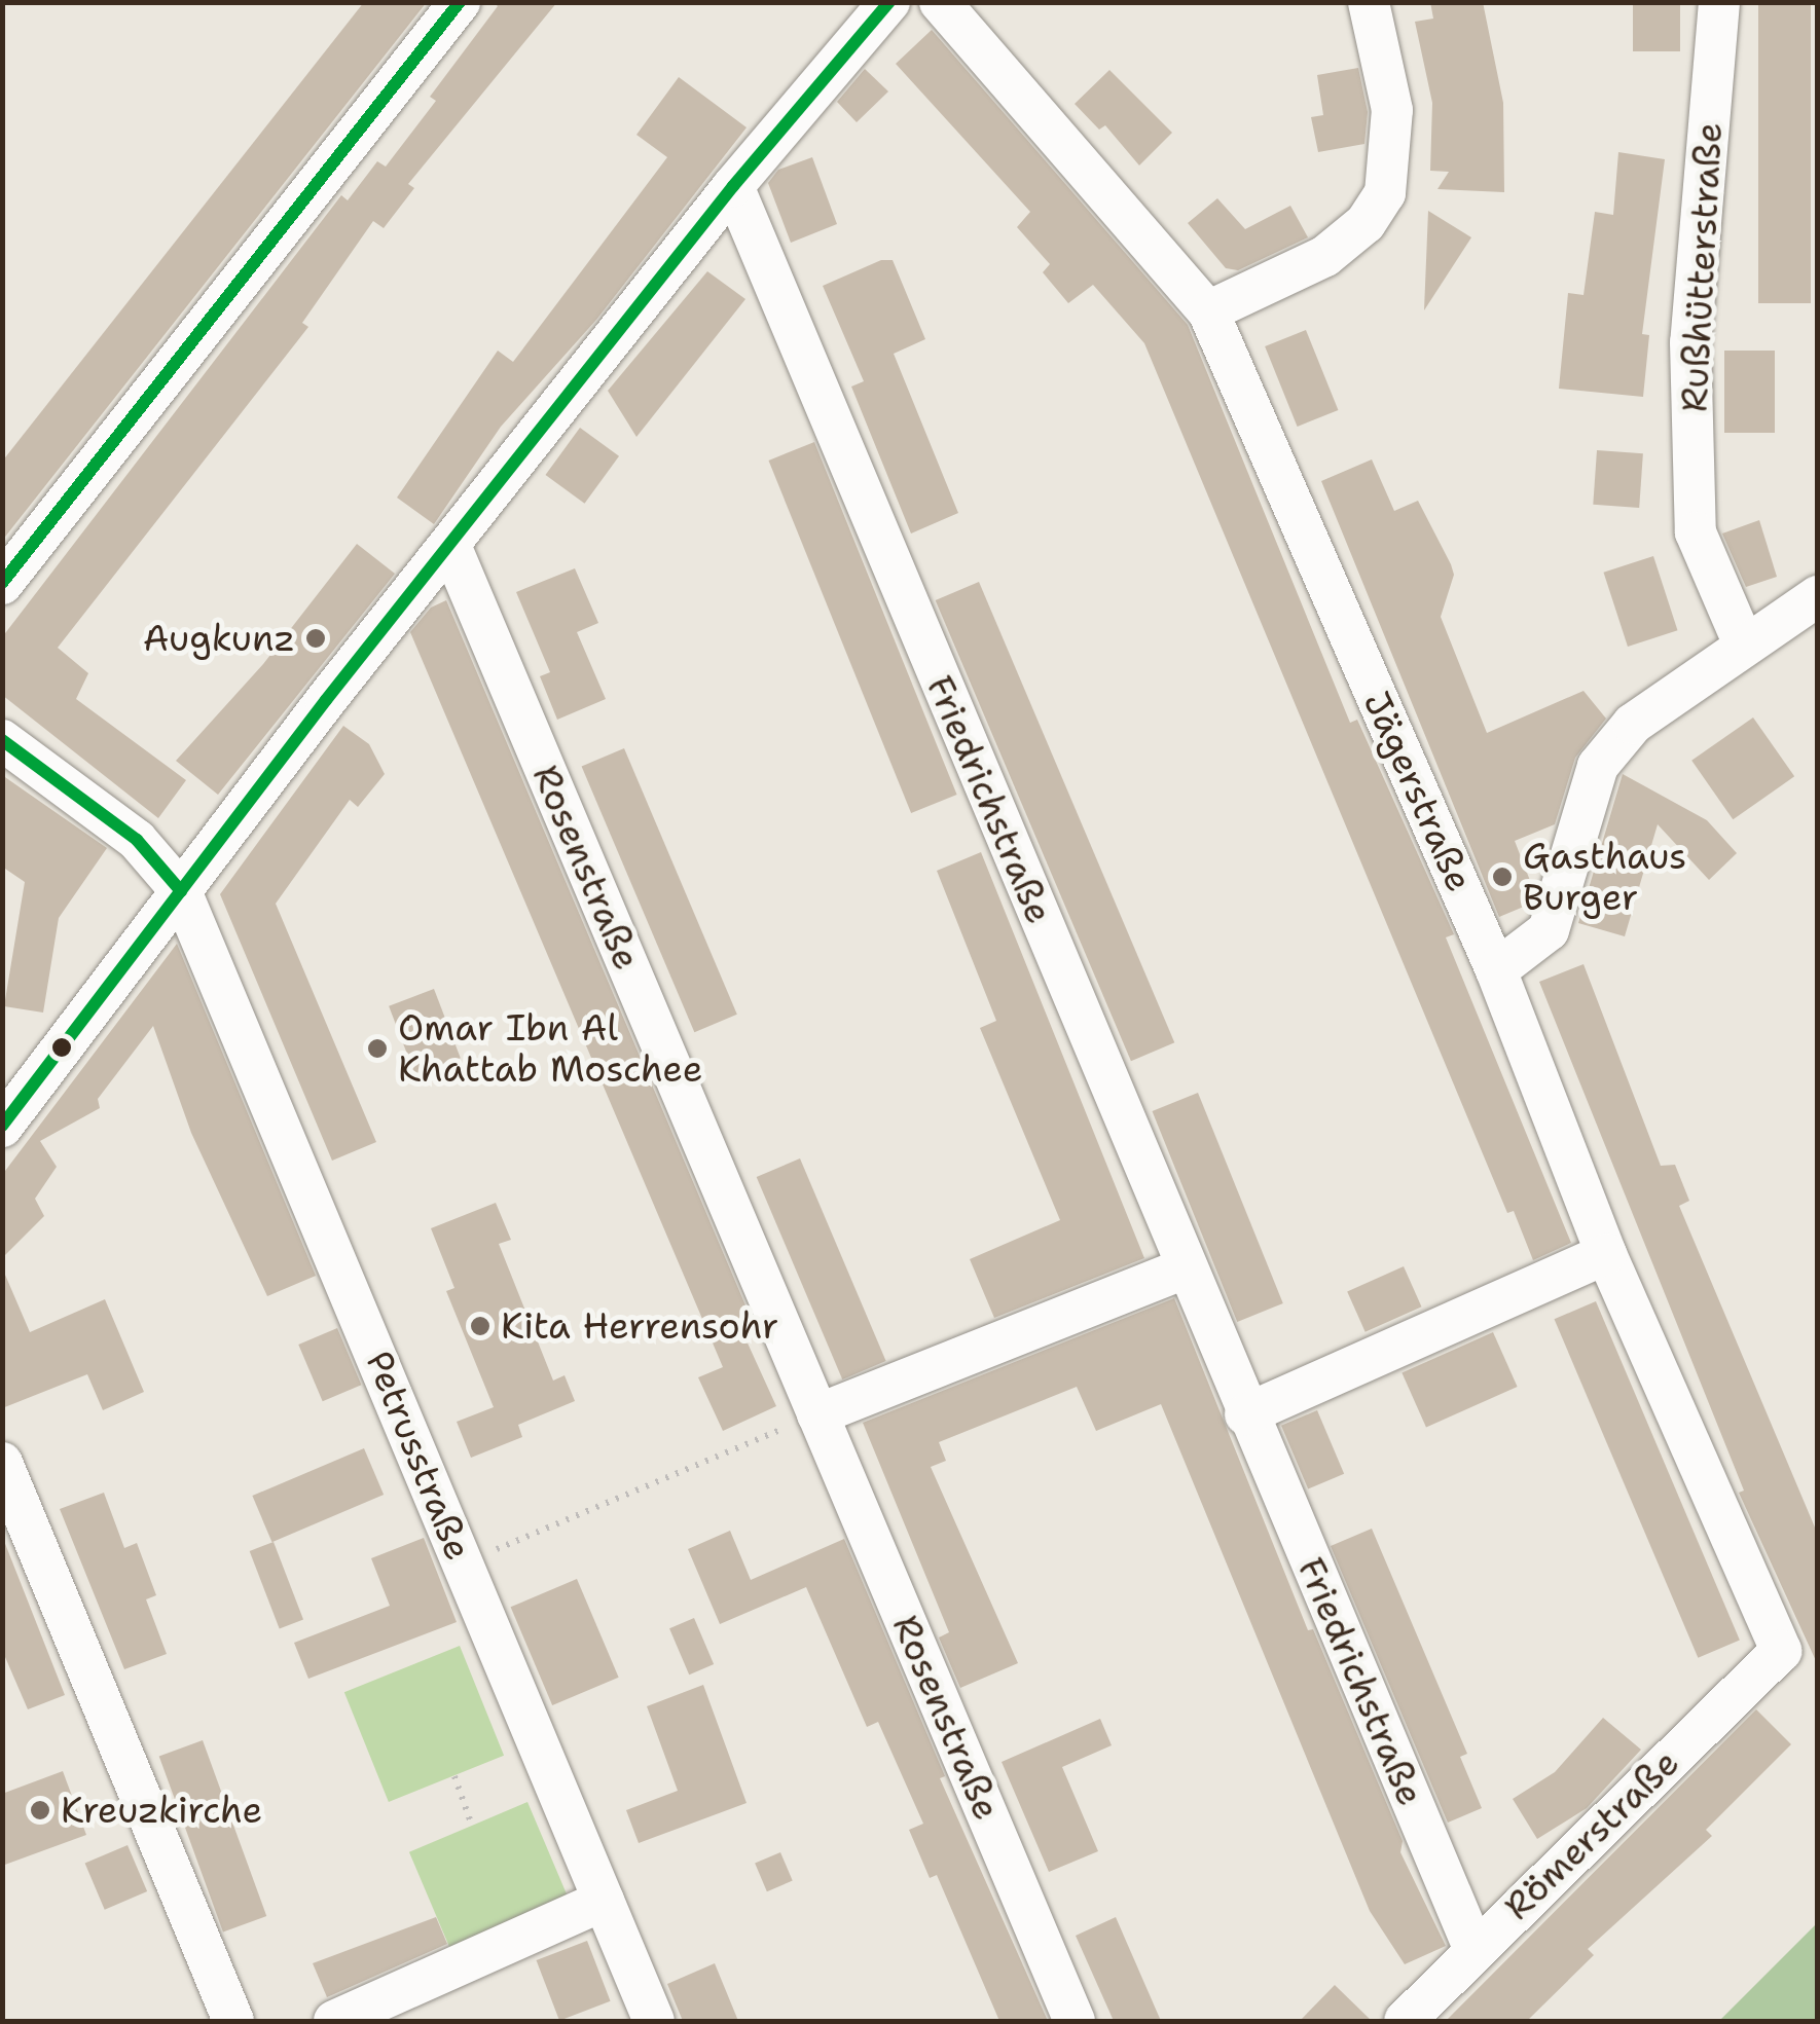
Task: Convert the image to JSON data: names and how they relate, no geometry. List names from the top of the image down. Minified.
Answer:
{"streets":{"street":["Rußhütterstraße","Jägerstraße","Friedrichstraße","Rosenstraße","Petrusstraße","Römerstraße"]},"crossings":[["Jägerstraße","Römerstraße"],["Friedrichstraße","Römerstraße"]],"places":["Augkunz","Gasthaus Burger","Omar Ibn Al Khattab Moschee","Kita Herrensohr","Kreuzkirche"]}
